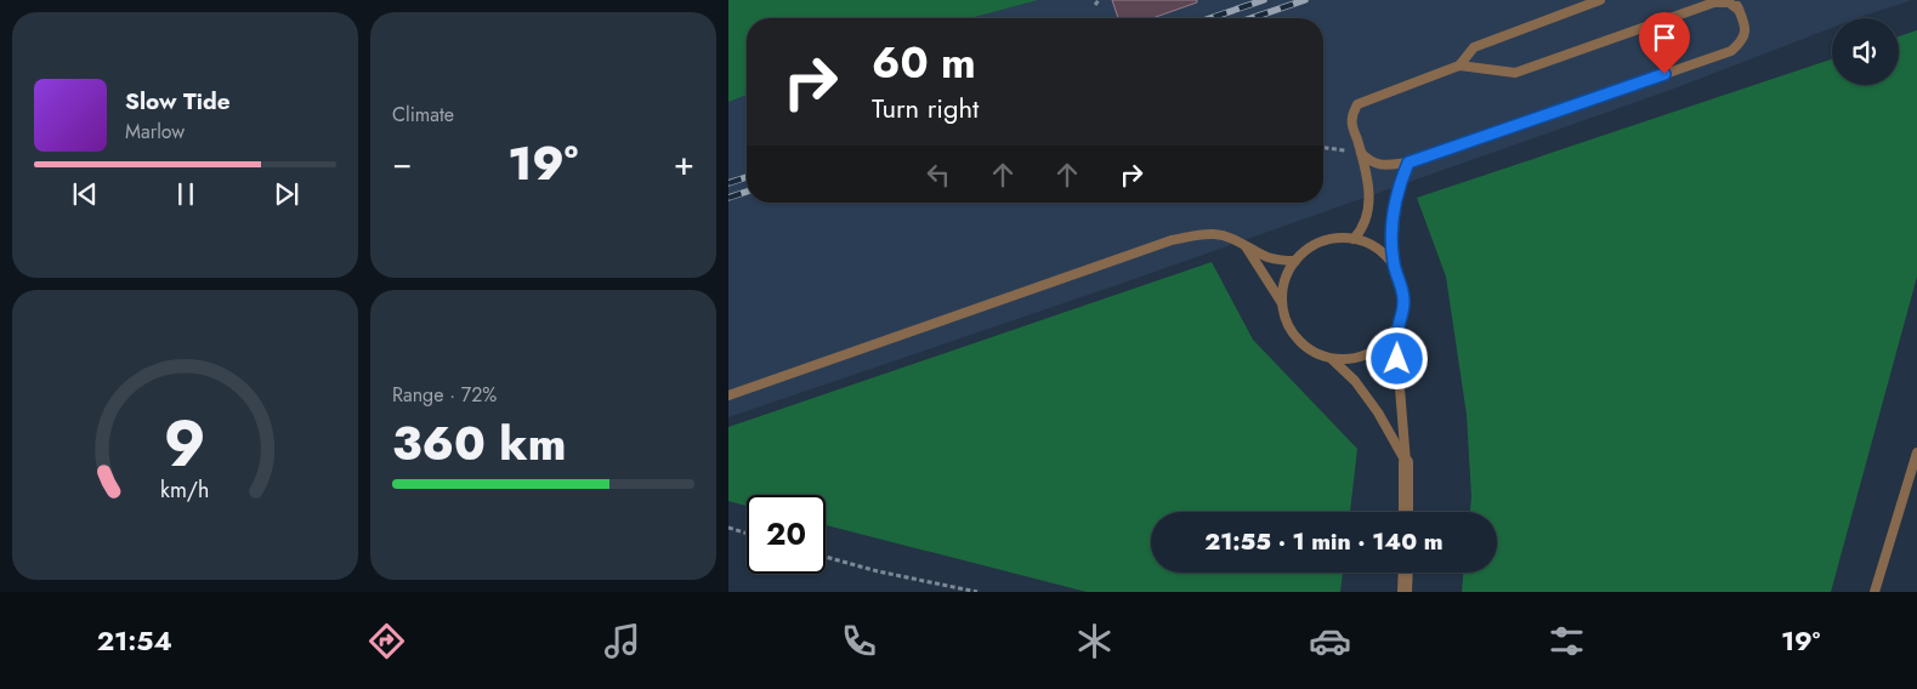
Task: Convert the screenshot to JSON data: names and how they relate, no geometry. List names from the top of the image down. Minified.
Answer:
{"page":{"tile":["Climate",["Range · 72%","360 km"]],"turn":["60 m","Turn right"],"song":["Slow Tide","Marlow"],"heat":["−","19°","+"],"limit":"20","trip":"21:55 · 1 min · 140 m","tabs":["21:54","19°"],"gauge":["9","km/h"]}}
